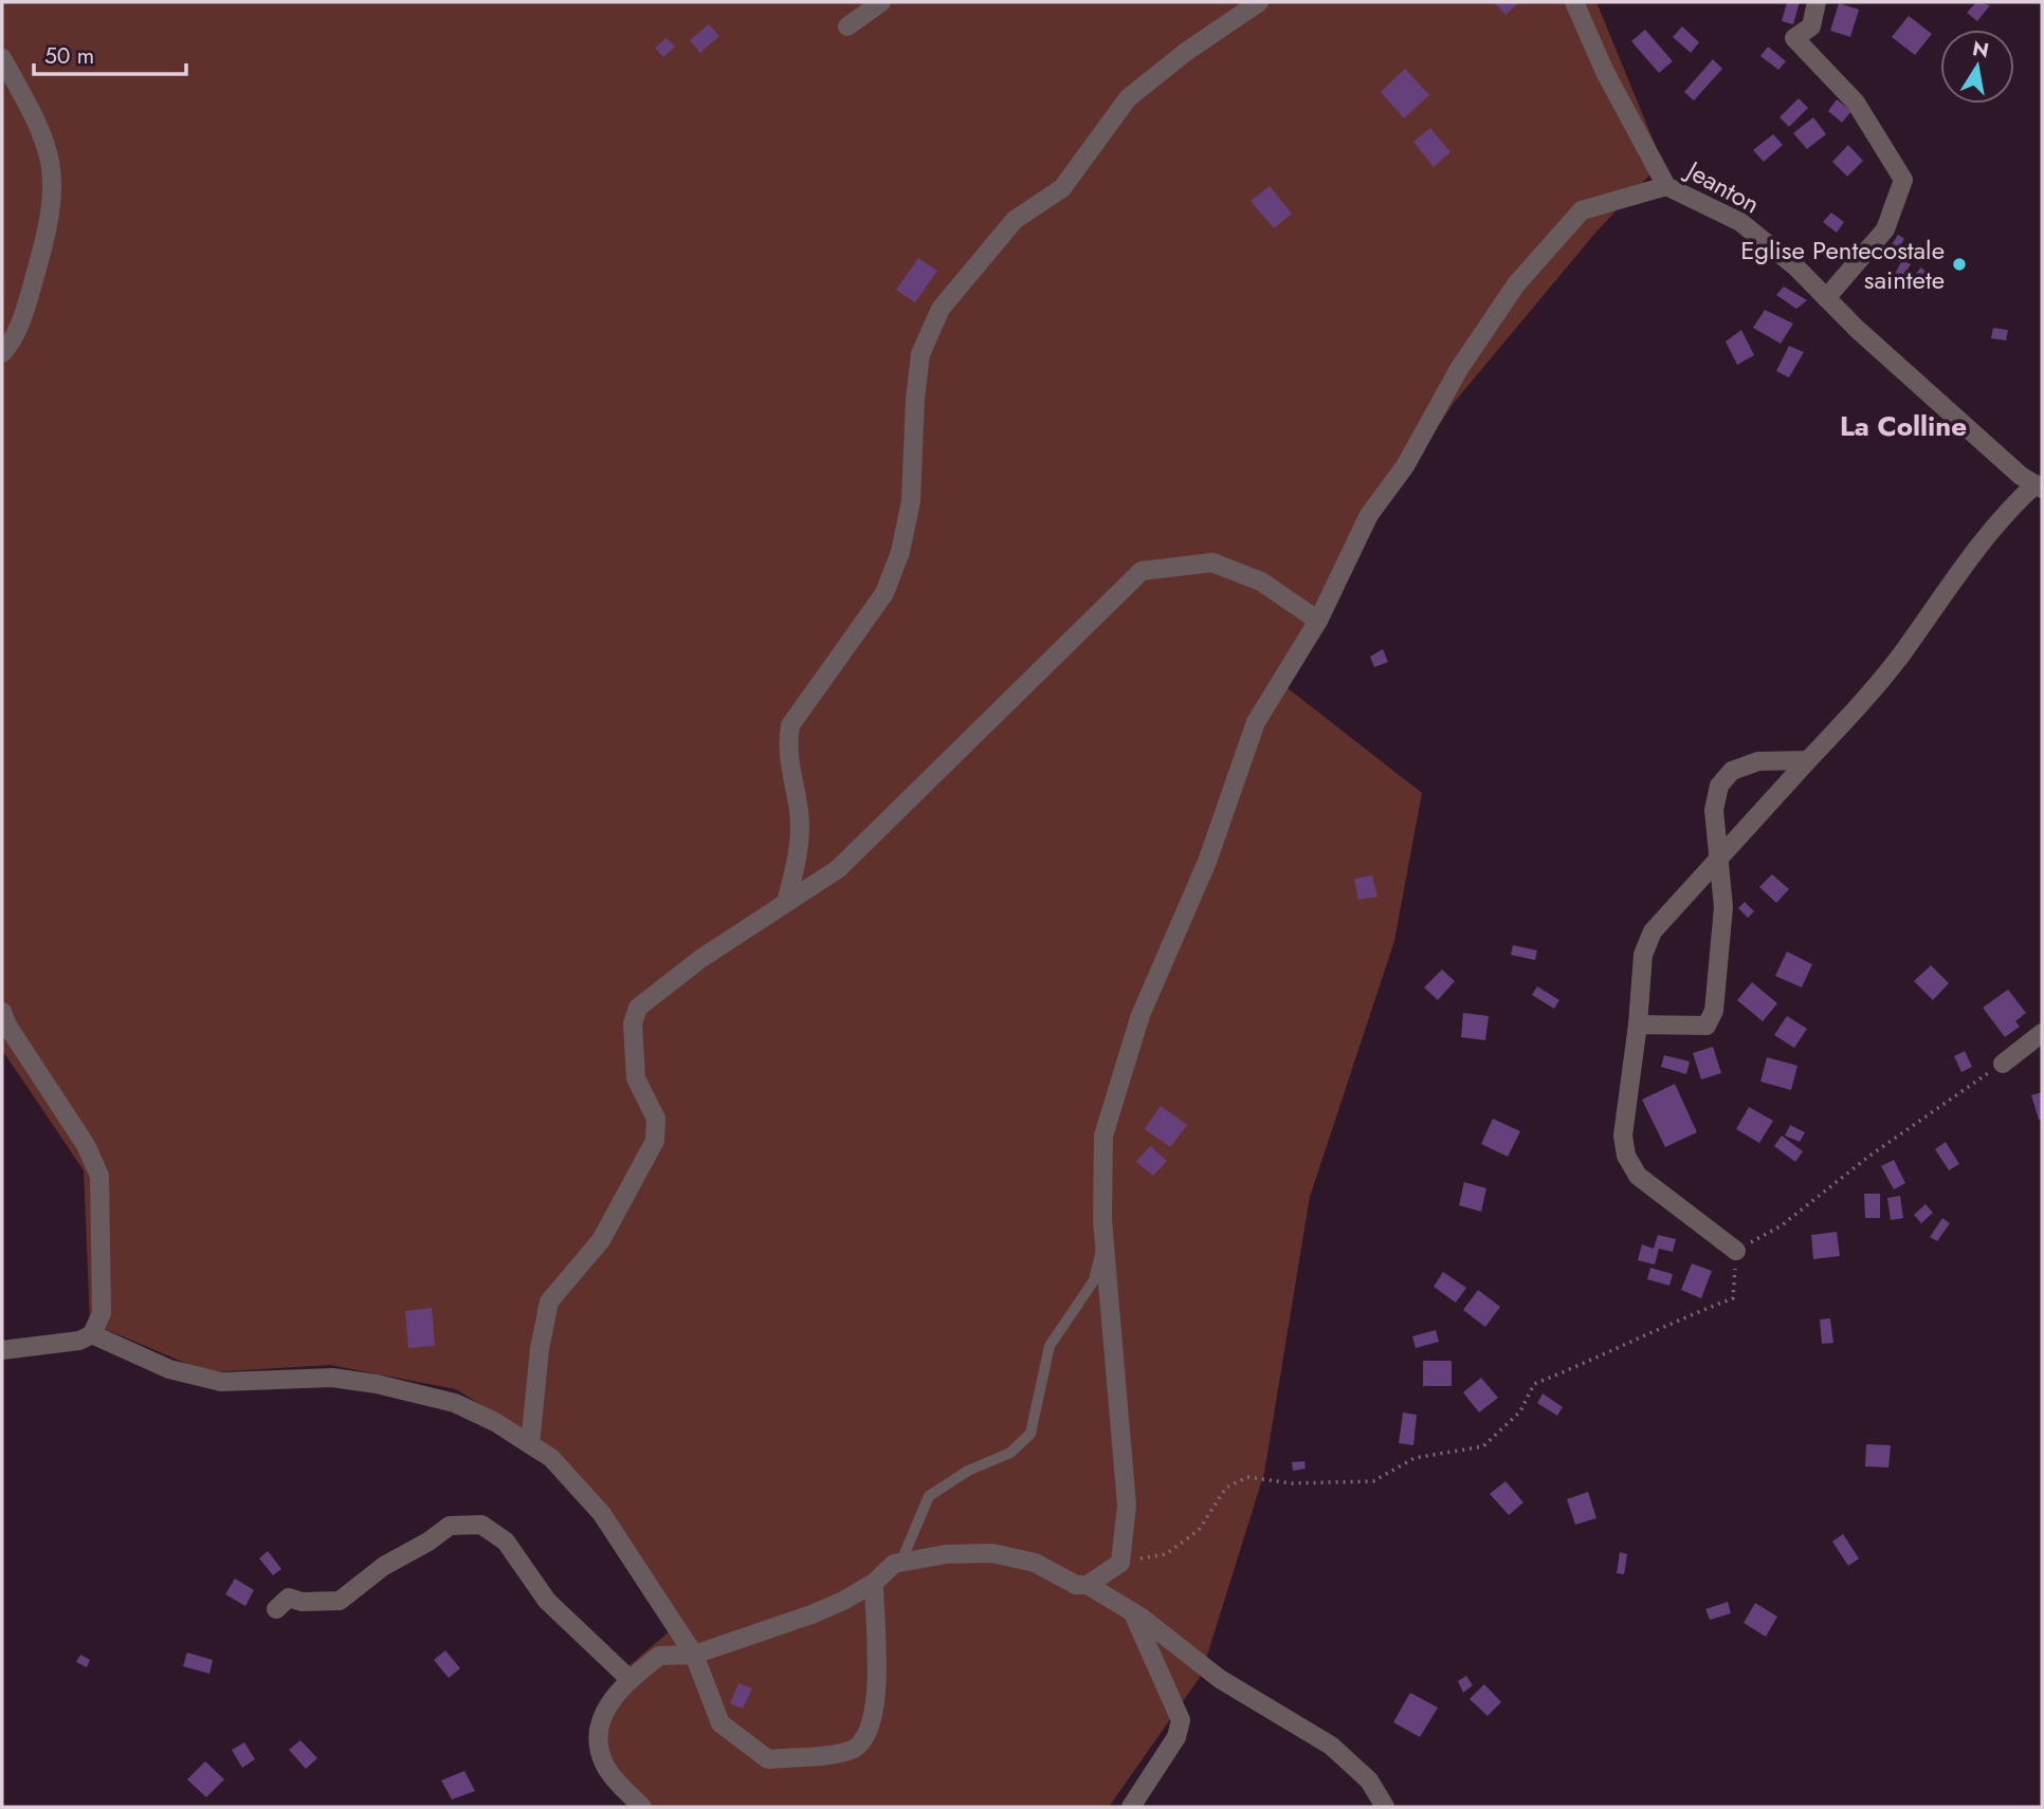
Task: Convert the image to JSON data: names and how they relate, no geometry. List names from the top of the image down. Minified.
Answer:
{"streets":{"street":["Jeanton"]},"districts":["La Colline"],"places":["Eglise Pentecostale saintete"],"scale_bar":"50 m","north":"top"}
